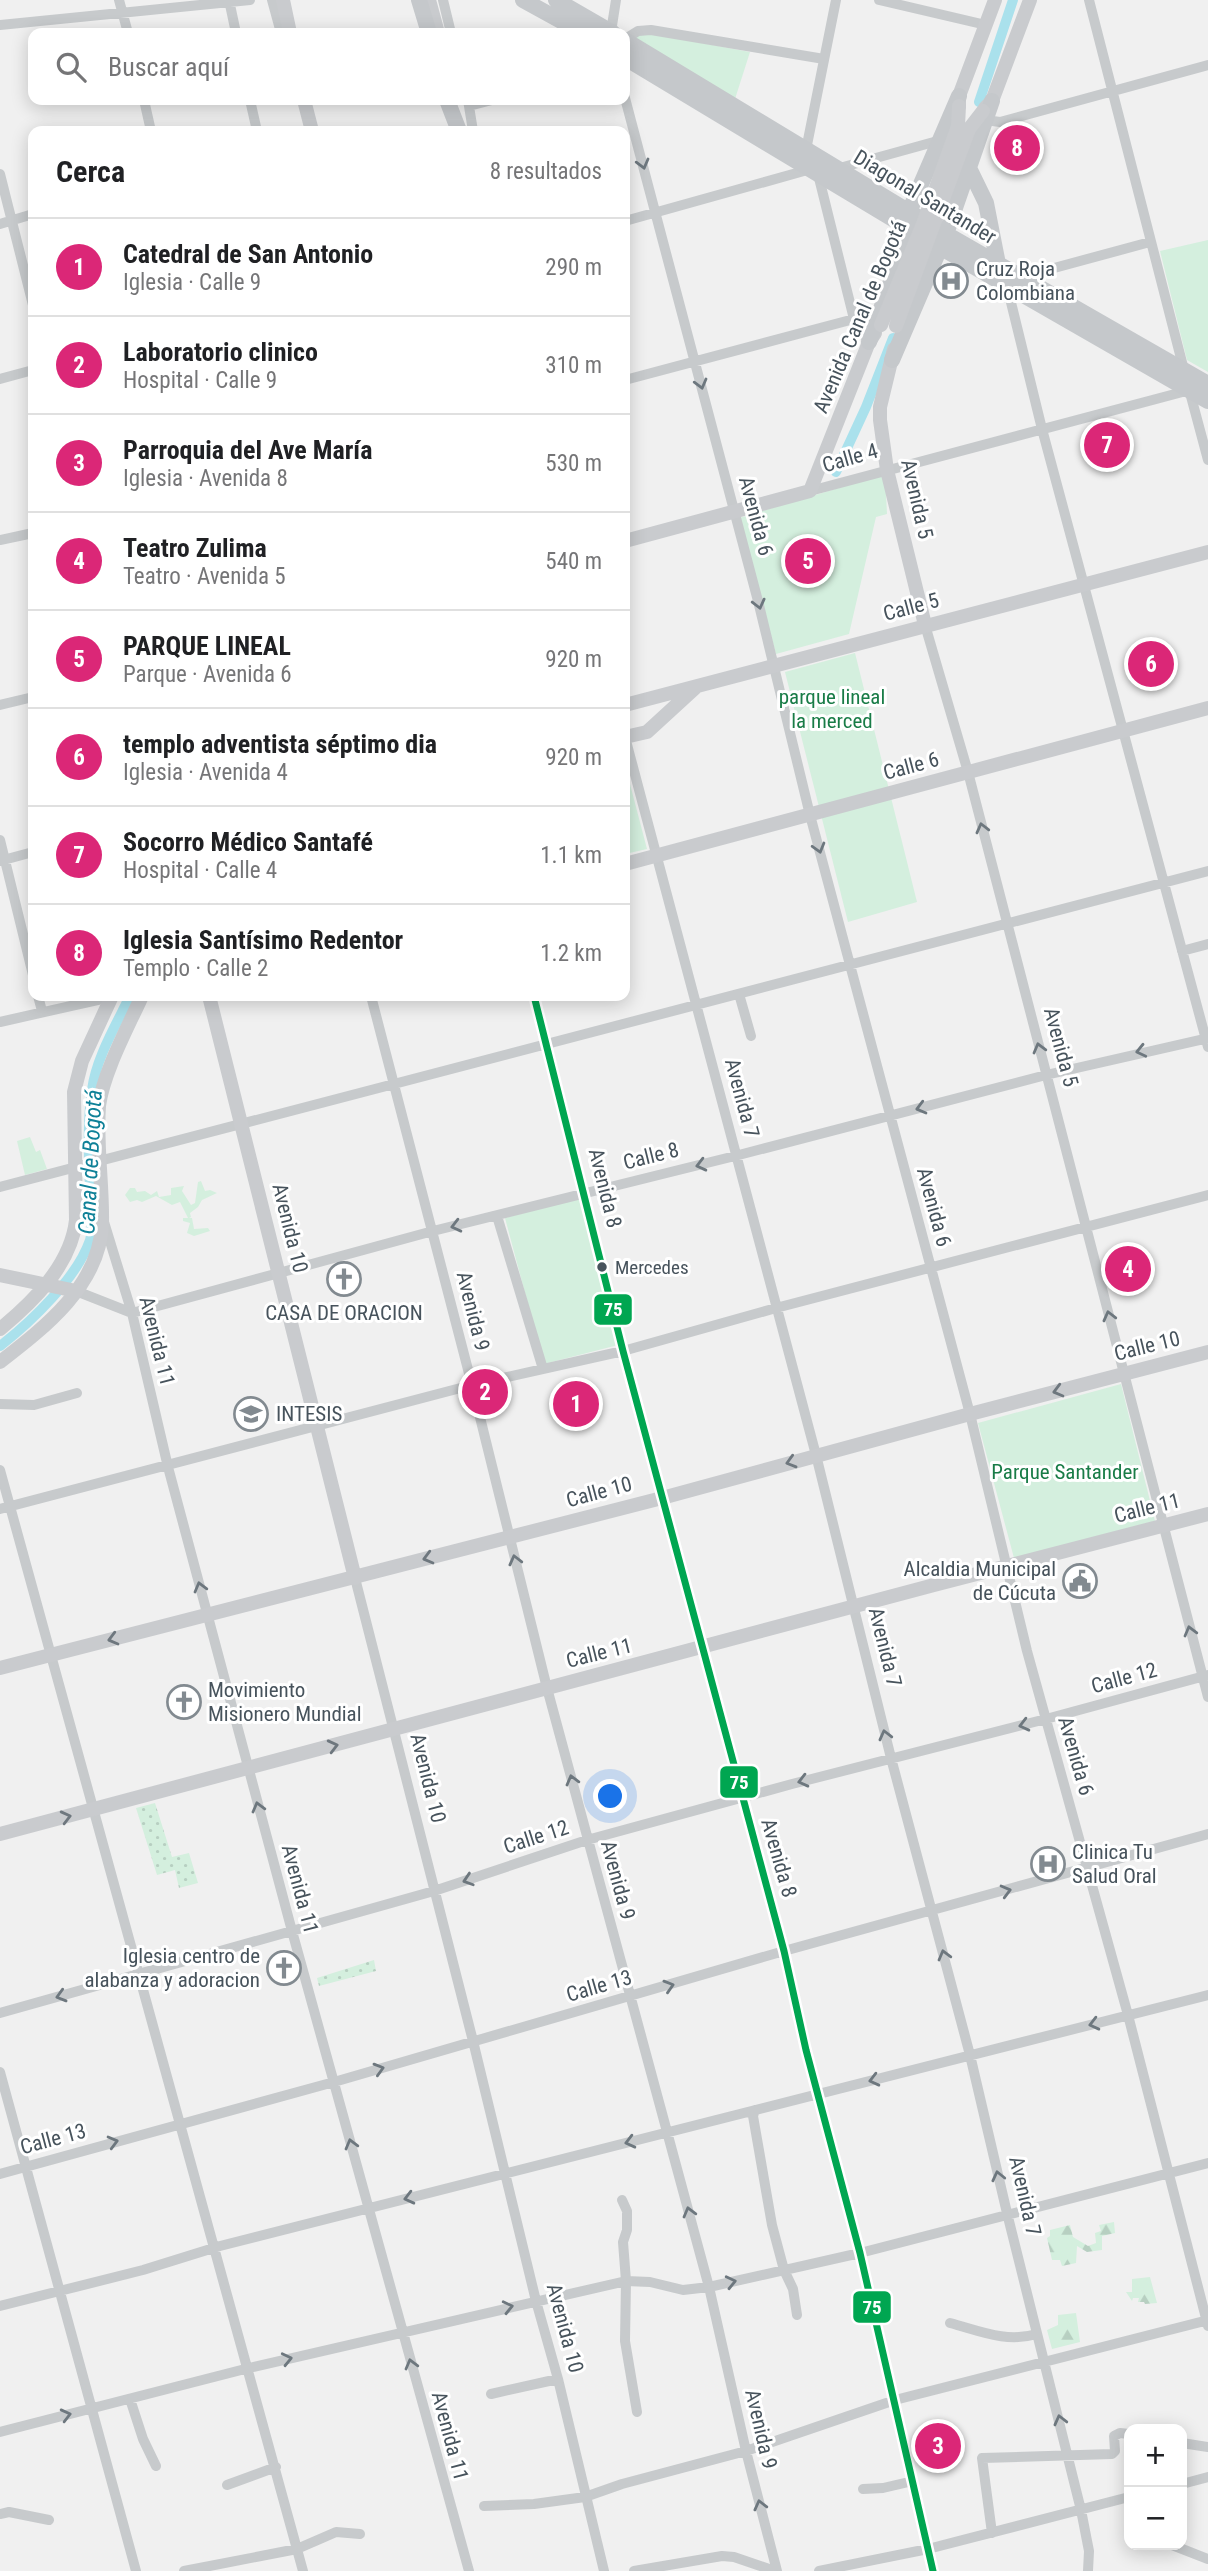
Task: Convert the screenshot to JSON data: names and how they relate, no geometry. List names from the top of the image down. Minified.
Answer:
{"streets":{"main road":["Diagonal Santander"],"street":["Avenida Canal de Bogotá","Calle 4","Avenida 5","Avenida 6","Calle 5","Calle 6","Avenida 7","Calle 8","Avenida 8","Avenida 10","Avenida 9","Avenida 11","Calle 10","Calle 11","Calle 12","Calle 13"]},"crossings":[["Diagonal Santander","Calle 4"],["Avenida Canal de Bogotá","Calle 4"],["Avenida Canal de Bogotá","Avenida 5"],["Calle 4","Avenida 5"],["Calle 4","Avenida 6"],["Avenida 5","Calle 5"],["Avenida 5","Calle 6"],["Avenida 5","Calle 8"],["Avenida 5","Calle 10"],["Avenida 5","Calle 11"],["Avenida 5","Calle 12"],["Avenida 6","Calle 5"],["Avenida 6","Calle 6"],["Avenida 6","Calle 8"],["Avenida 6","Calle 10"],["Avenida 6","Calle 11"],["Avenida 6","Calle 12"],["Avenida 6","Calle 13"],["Calle 6","Avenida 7"],["Avenida 7","Calle 8"],["Avenida 7","Calle 10"],["Avenida 7","Calle 11"],["Avenida 7","Calle 12"],["Avenida 7","Calle 13"],["Calle 8","Avenida 8"],["Calle 8","Avenida 10"],["Calle 8","Avenida 9"],["Calle 8","Avenida 11"],["Avenida 8","Calle 10"],["Avenida 8","Calle 11"],["Avenida 8","Calle 12"],["Avenida 8","Calle 13"],["Avenida 10","Calle 10"],["Avenida 10","Calle 11"],["Avenida 10","Calle 12"],["Avenida 10","Calle 13"],["Avenida 9","Calle 10"],["Avenida 9","Calle 11"],["Avenida 9","Calle 12"],["Avenida 9","Calle 13"],["Avenida 11","Calle 10"],["Avenida 11","Calle 11"],["Avenida 11","Calle 12"],["Avenida 11","Calle 13"]],"one_way":["Avenida 5","Calle 8","Avenida 11","Calle 10","Calle 12","Calle 13"],"water":["Canal de Bogotá"],"parks":["parque lineal la merced","Parque Santander"],"places":{"hospital":["Cruz Roja Colombiana","Clinica Tu Salud Oral"],"other":["Mercedes"],"church":["CASA DE ORACION","Movimiento Misionero Mundial","Iglesia centro de alabanza y adoracion"],"school or university":["INTESIS"],"public building":["Alcaldia Municipal de Cúcuta"]},"lines":["transit line 75"],"page":{"search":"Buscar aquí","pins":["8","7","5","6","4","2","1","3"],"heading":["Cerca","8 resultados"],"list":[{"mark":"1","name":"Catedral de San Antonio","note":"Iglesia · Calle 9","value":"290 m"},{"mark":"2","name":"Laboratorio clinico","note":"Hospital · Calle 9","value":"310 m"},{"mark":"3","name":"Parroquia del Ave María","note":"Iglesia · Avenida 8","value":"530 m"},{"mark":"4","name":"Teatro Zulima","note":"Teatro · Avenida 5","value":"540 m"},{"mark":"5","name":"PARQUE LINEAL","note":"Parque · Avenida 6","value":"920 m"},{"mark":"6","name":"templo adventista séptimo dia","note":"Iglesia · Avenida 4","value":"920 m"},{"mark":"7","name":"Socorro Médico Santafé","note":"Hospital · Calle 4","value":"1.1 km"},{"mark":"8","name":"Iglesia Santísimo Redentor","note":"Templo · Calle 2","value":"1.2 km"}],"map_buttons":["+","−"]}}
